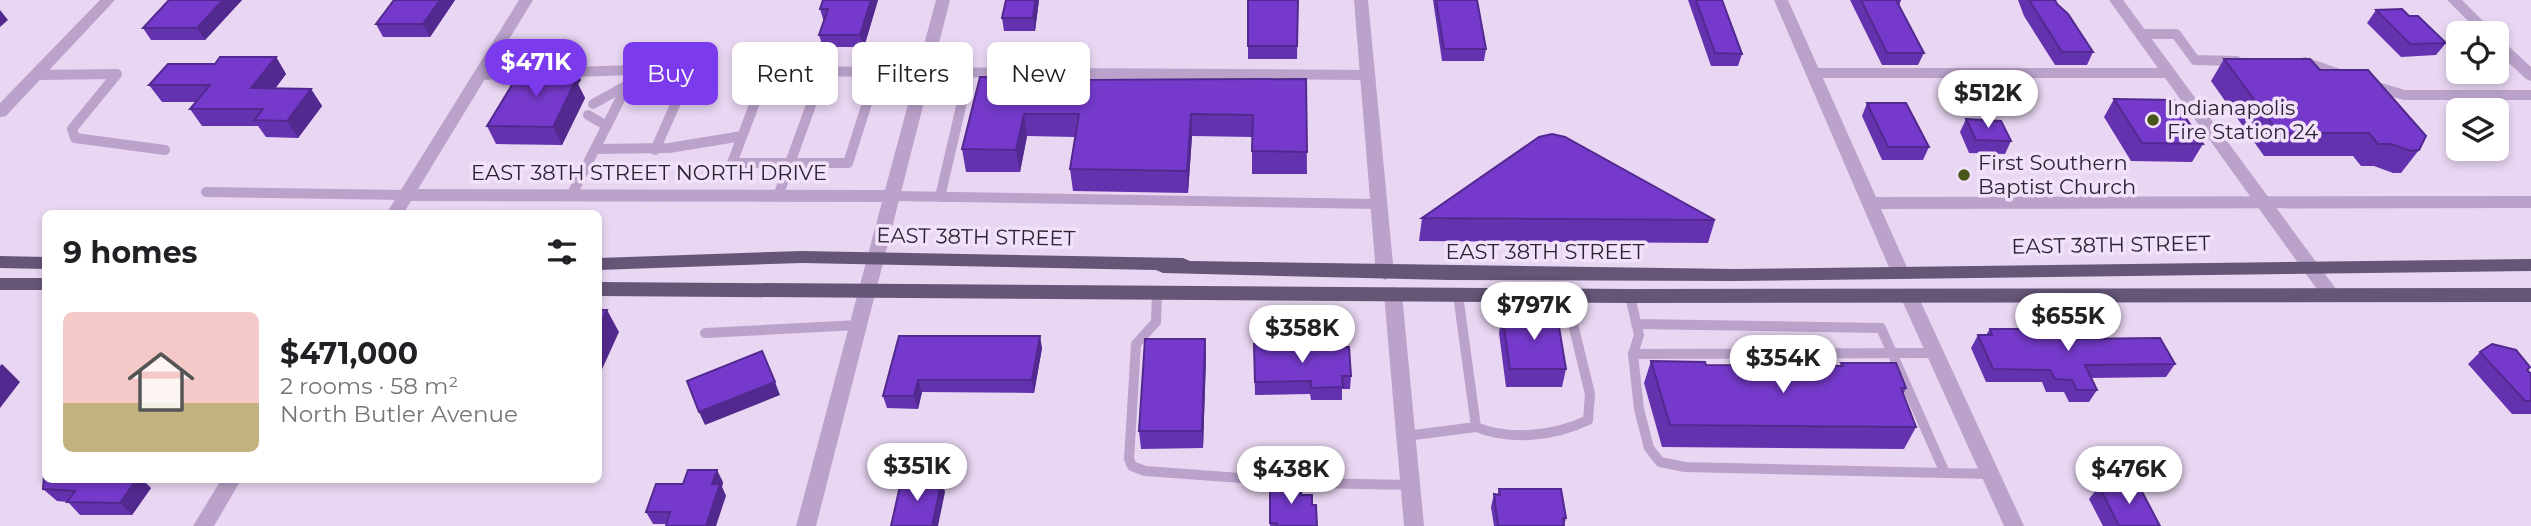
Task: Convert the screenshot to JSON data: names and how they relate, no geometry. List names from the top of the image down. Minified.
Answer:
{"streets":{"main road":["EAST 38TH STREET"],"street":["EAST 38TH STREET NORTH DRIVE"]},"places":["Indianapolis Fire Station 24","First Southern Baptist Church"],"page":{"price":["$471K","$512K","$797K","$655K","$358K","$354K","$351K","$438K","$476K"],"chip":["Buy","Rent","Filters","New"],"heading":"9 homes","list":[{"name":"$471,000","note":"2 rooms · 58 m² · North Butler Avenue"}]}}
